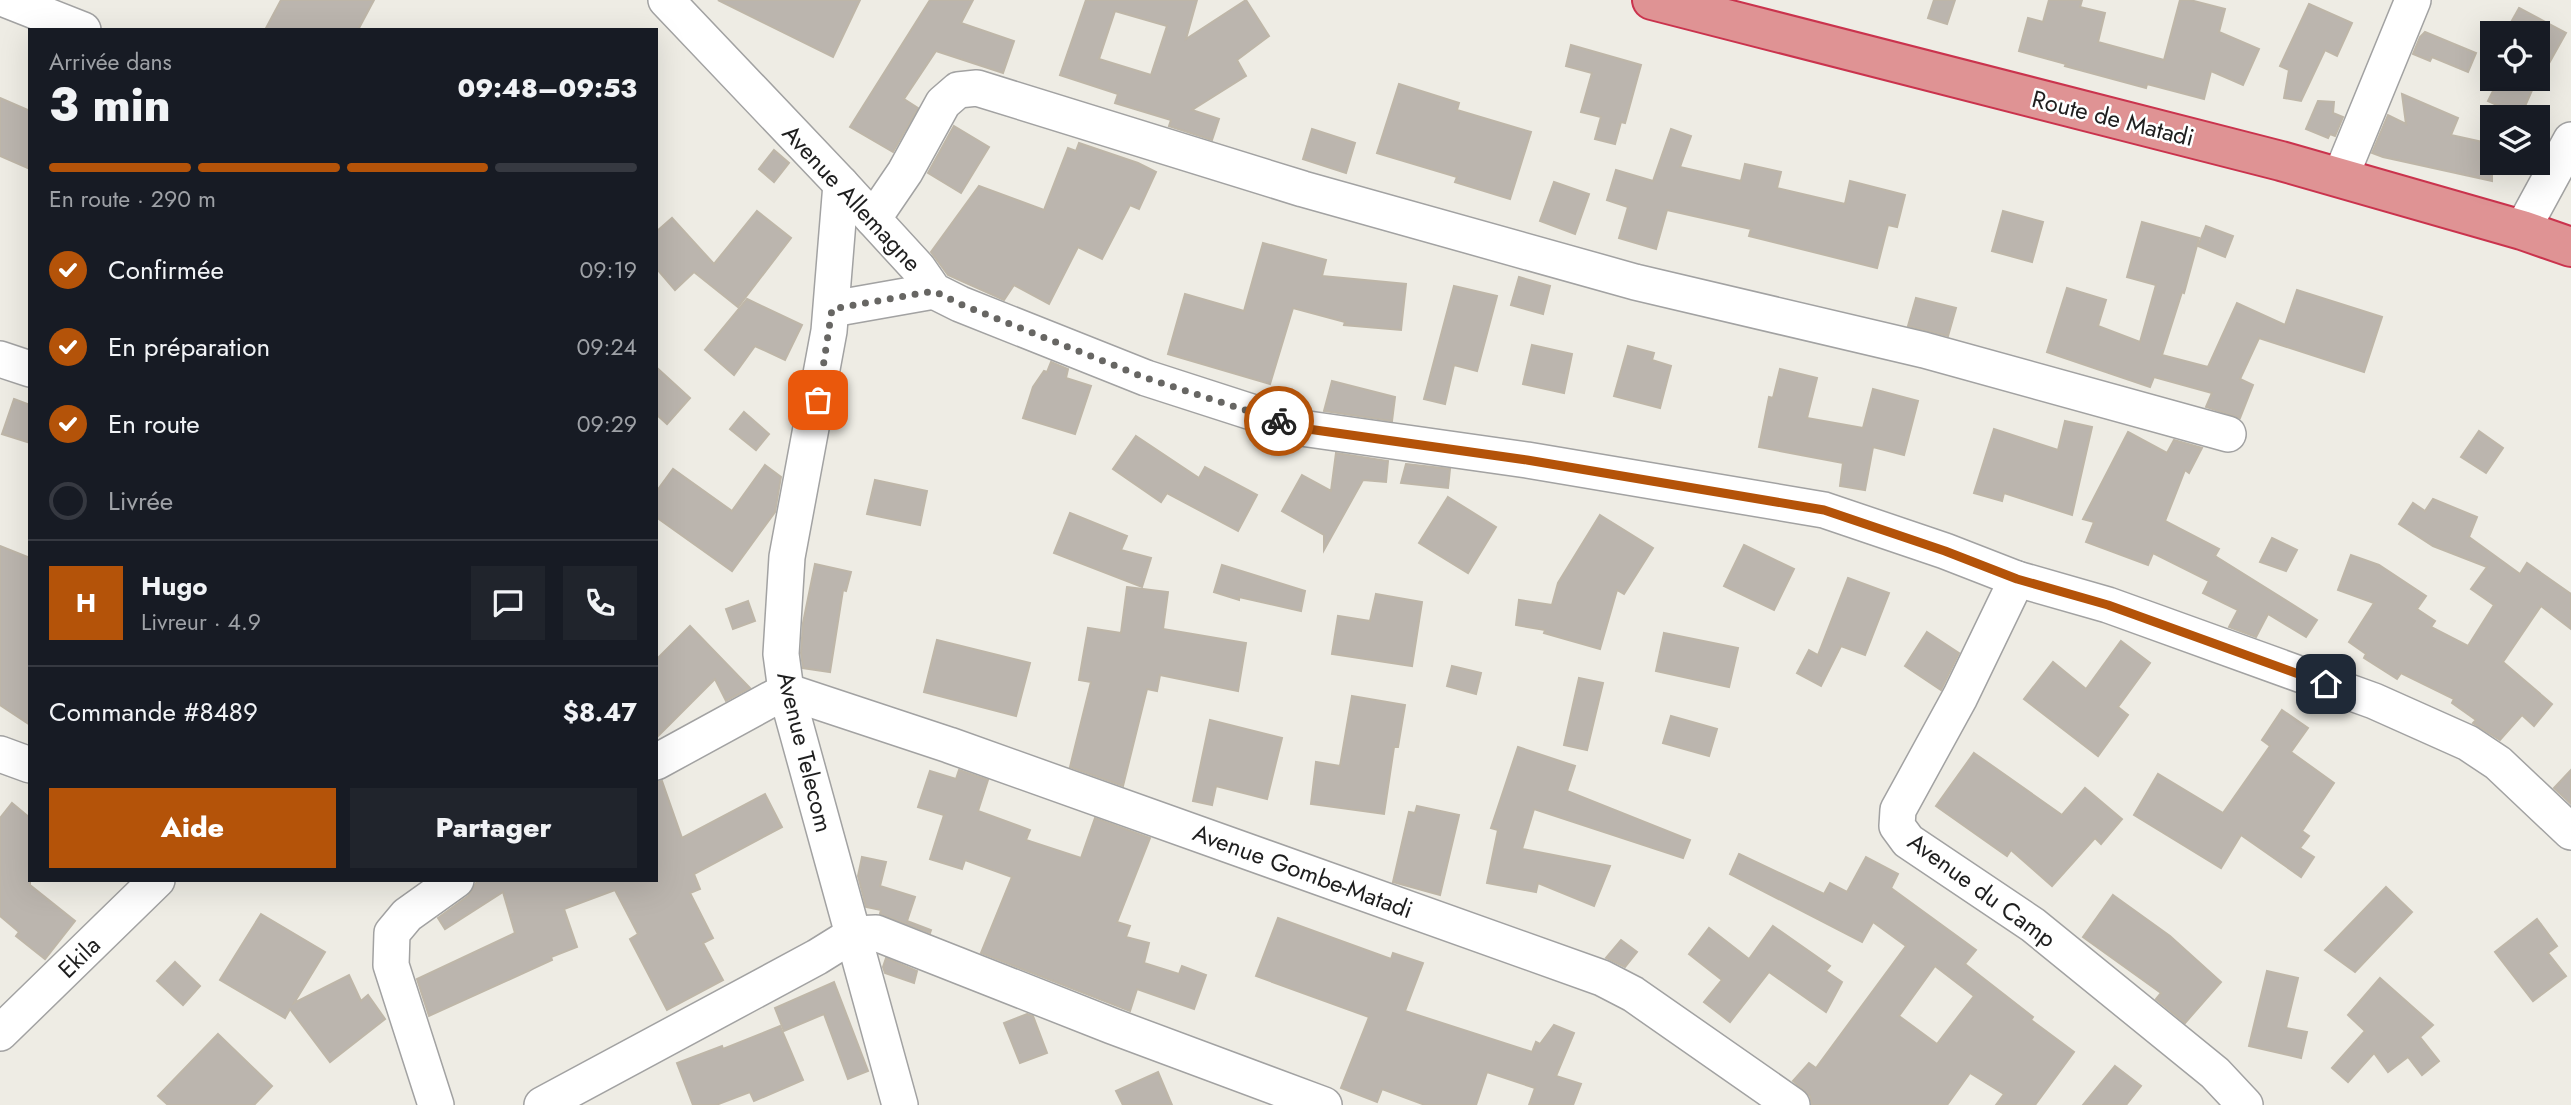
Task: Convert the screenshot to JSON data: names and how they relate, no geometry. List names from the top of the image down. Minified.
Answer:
{"streets":{"highway":["Route de Matadi"],"street":["Avenue Allemagne","Avenue Telecom","Avenue Gombe-Matadi","Avenue du Camp","Ekila"]},"crossings":[["Avenue Allemagne","Avenue Telecom"],["Avenue Allemagne","Avenue du Camp"],["Avenue Telecom","Avenue Gombe-Matadi"]],"page":{"heading":["3 min","Arrivée dans","09:48–09:53"],"panel":["Hugo","Livreur · 4.9","Commande #8489","$8.47"],"bar":"En route · 290 m","list":[["Confirmée","09:19"],["En préparation","09:24"],["En route","09:29"],"Livrée"],"round":"H","buttons":["Aide","Partager"]}}
